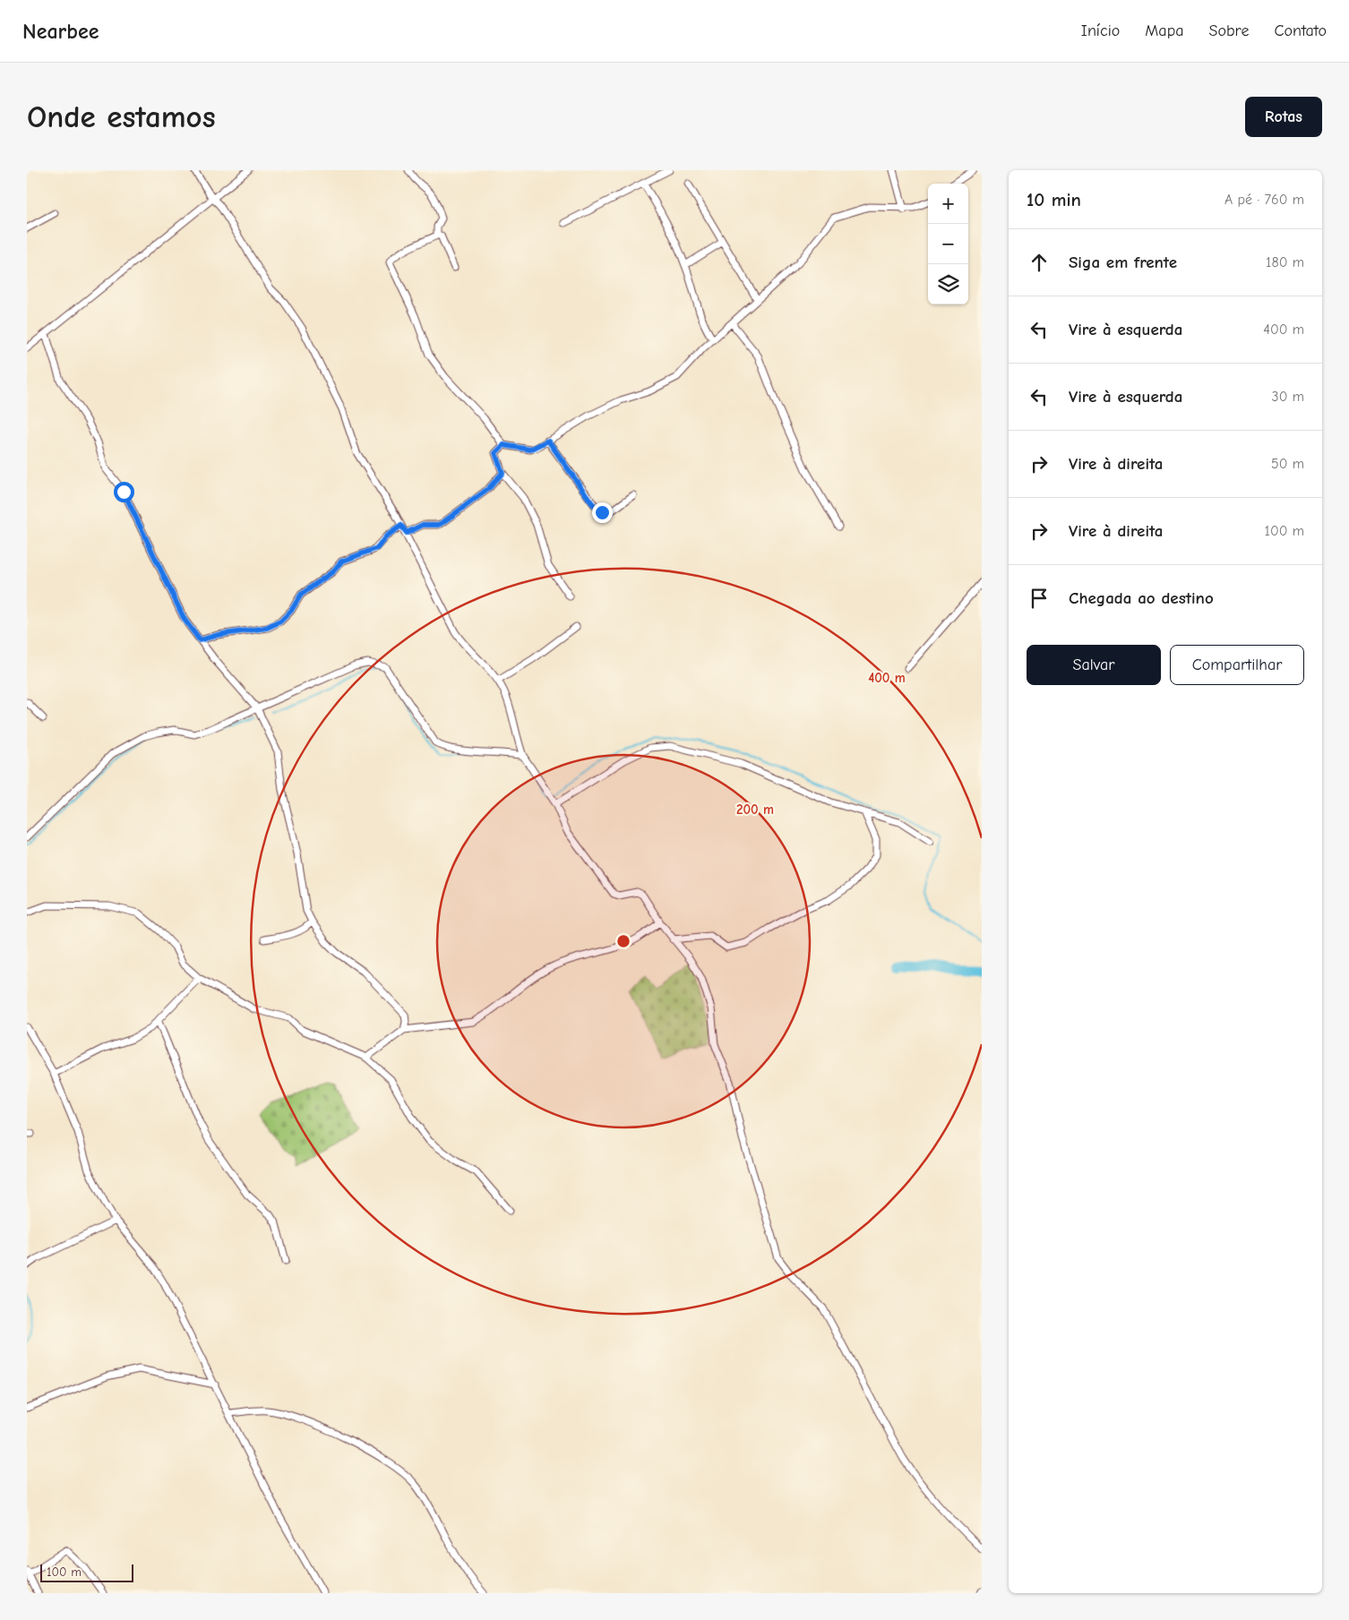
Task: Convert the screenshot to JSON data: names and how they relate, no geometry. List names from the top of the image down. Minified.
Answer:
{"scale_bar":"100 m","page":{"header":"Nearbee","nav":["Início","Mapa","Sobre","Contato"],"buttons":["Rotas",["Salvar","Compartilhar"]],"title":"Onde estamos","heading":["10 min","A pé · 760 m"],"map_buttons":["+","−"],"list":[["Siga em frente","180 m"],["Vire à esquerda","400 m"],["Vire à esquerda","30 m"],["Vire à direita","50 m"],["Vire à direita","100 m"],"Chegada ao destino"],"scale":"100 m"},"rings":["400 m","200 m"]}
